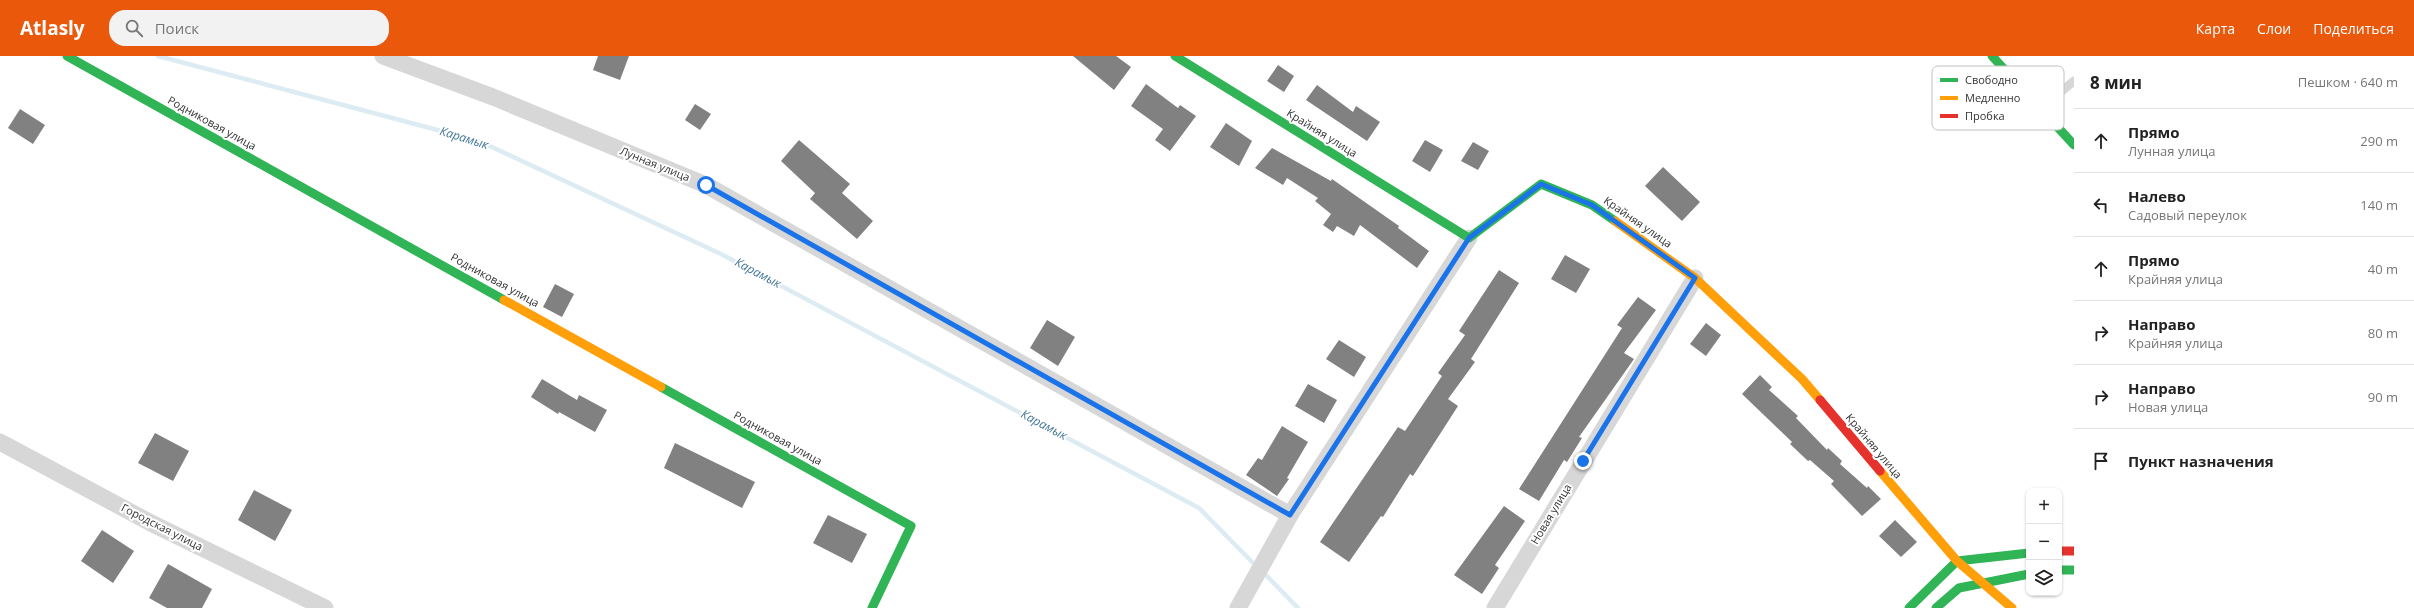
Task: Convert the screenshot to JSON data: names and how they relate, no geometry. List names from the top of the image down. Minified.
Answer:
{"streets":{"street":["Родниковая улица","Крайняя улица","Лунная улица","Новая улица","Городская улица"]},"crossings":[["Крайняя улица","Новая улица"]],"water":["Карамык"],"legend":["Свободно","Медленно","Пробка"],"page":{"header":"Atlasly","search":"Поиск","nav":["Карта","Слои","Поделиться"],"heading":["8 мин","Пешком · 640 m"],"list":[["Прямо","Лунная улица","290 m"],["Налево","Садовый переулок","140 m"],["Прямо","Крайняя улица","40 m"],["Направо","Крайняя улица","80 m"],["Направо","Новая улица","90 m"],"Пункт назначения"],"map_buttons":["+","−"]}}
